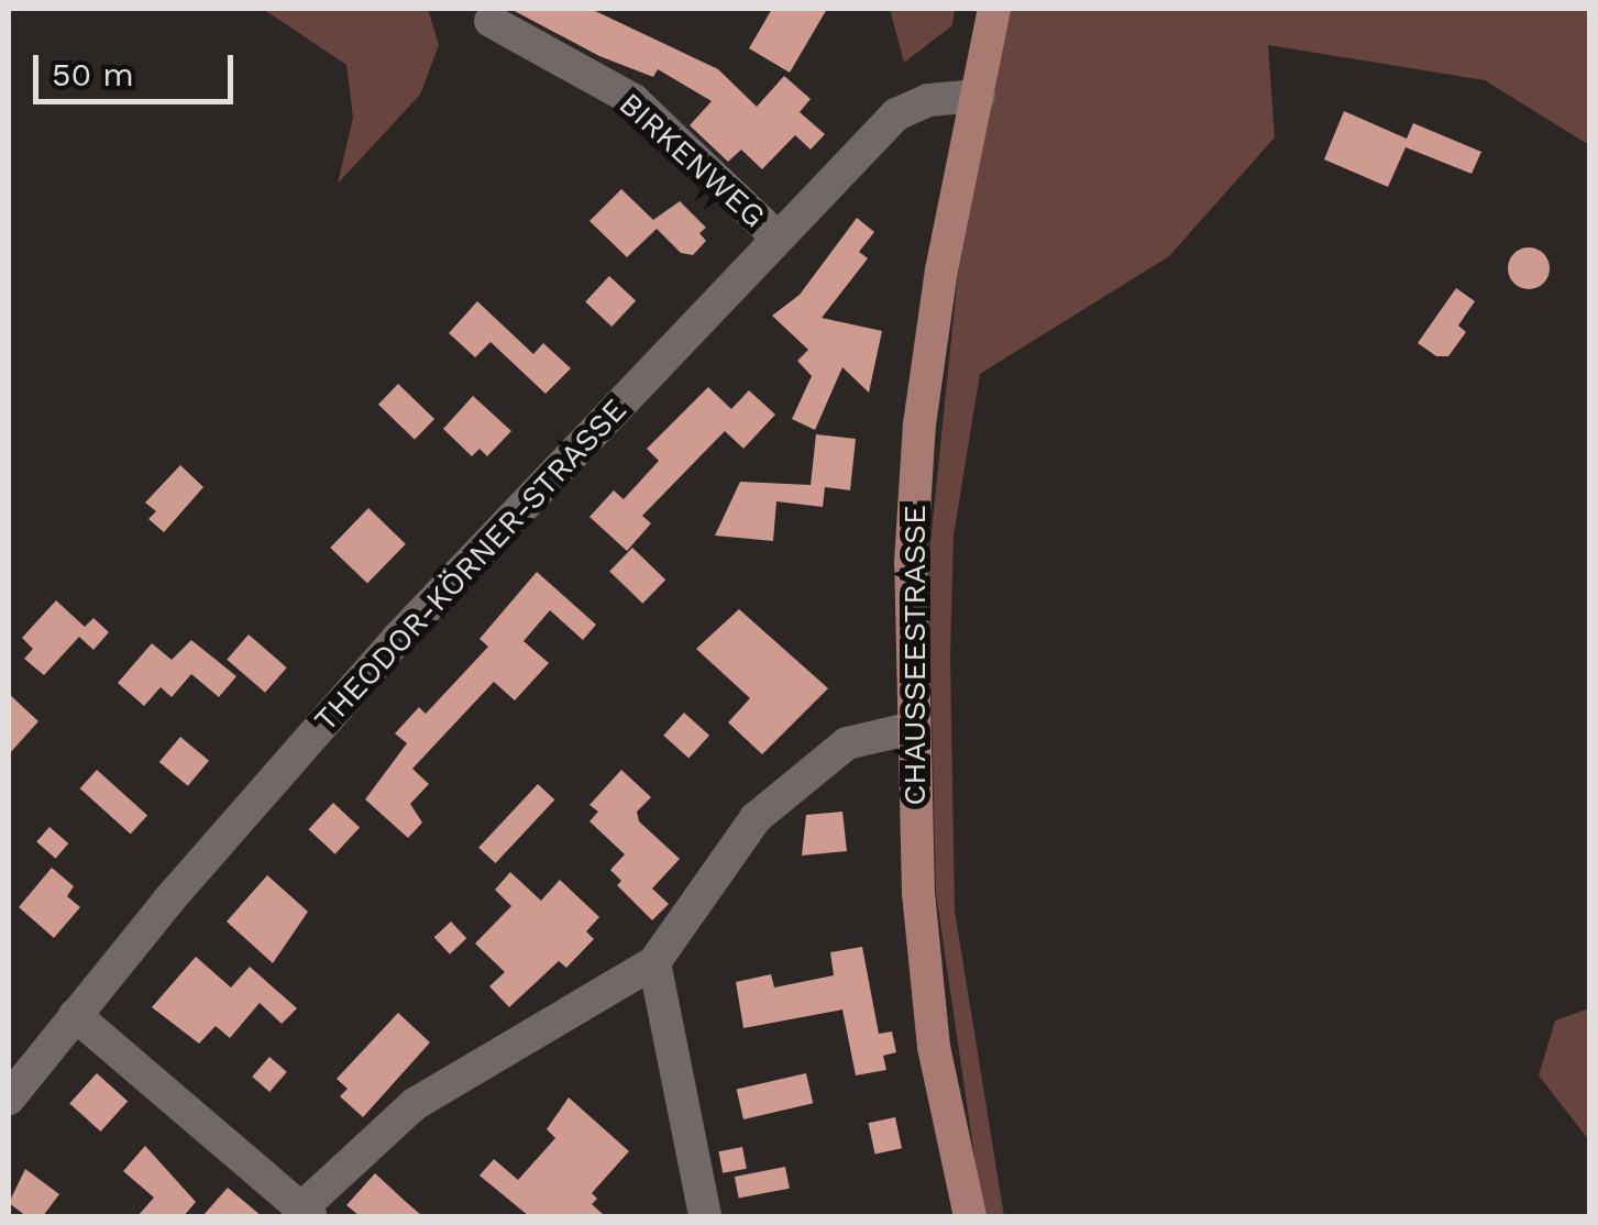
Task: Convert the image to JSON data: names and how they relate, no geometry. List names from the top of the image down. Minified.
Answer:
{"streets":{"main road":["CHAUSSEESTRASSE"],"street":["BIRKENWEG","THEODOR-KÖRNER-STRASSE"]},"crossings":[["BIRKENWEG","THEODOR-KÖRNER-STRASSE"],["THEODOR-KÖRNER-STRASSE","CHAUSSEESTRASSE"]],"scale_bar":"50 m"}
